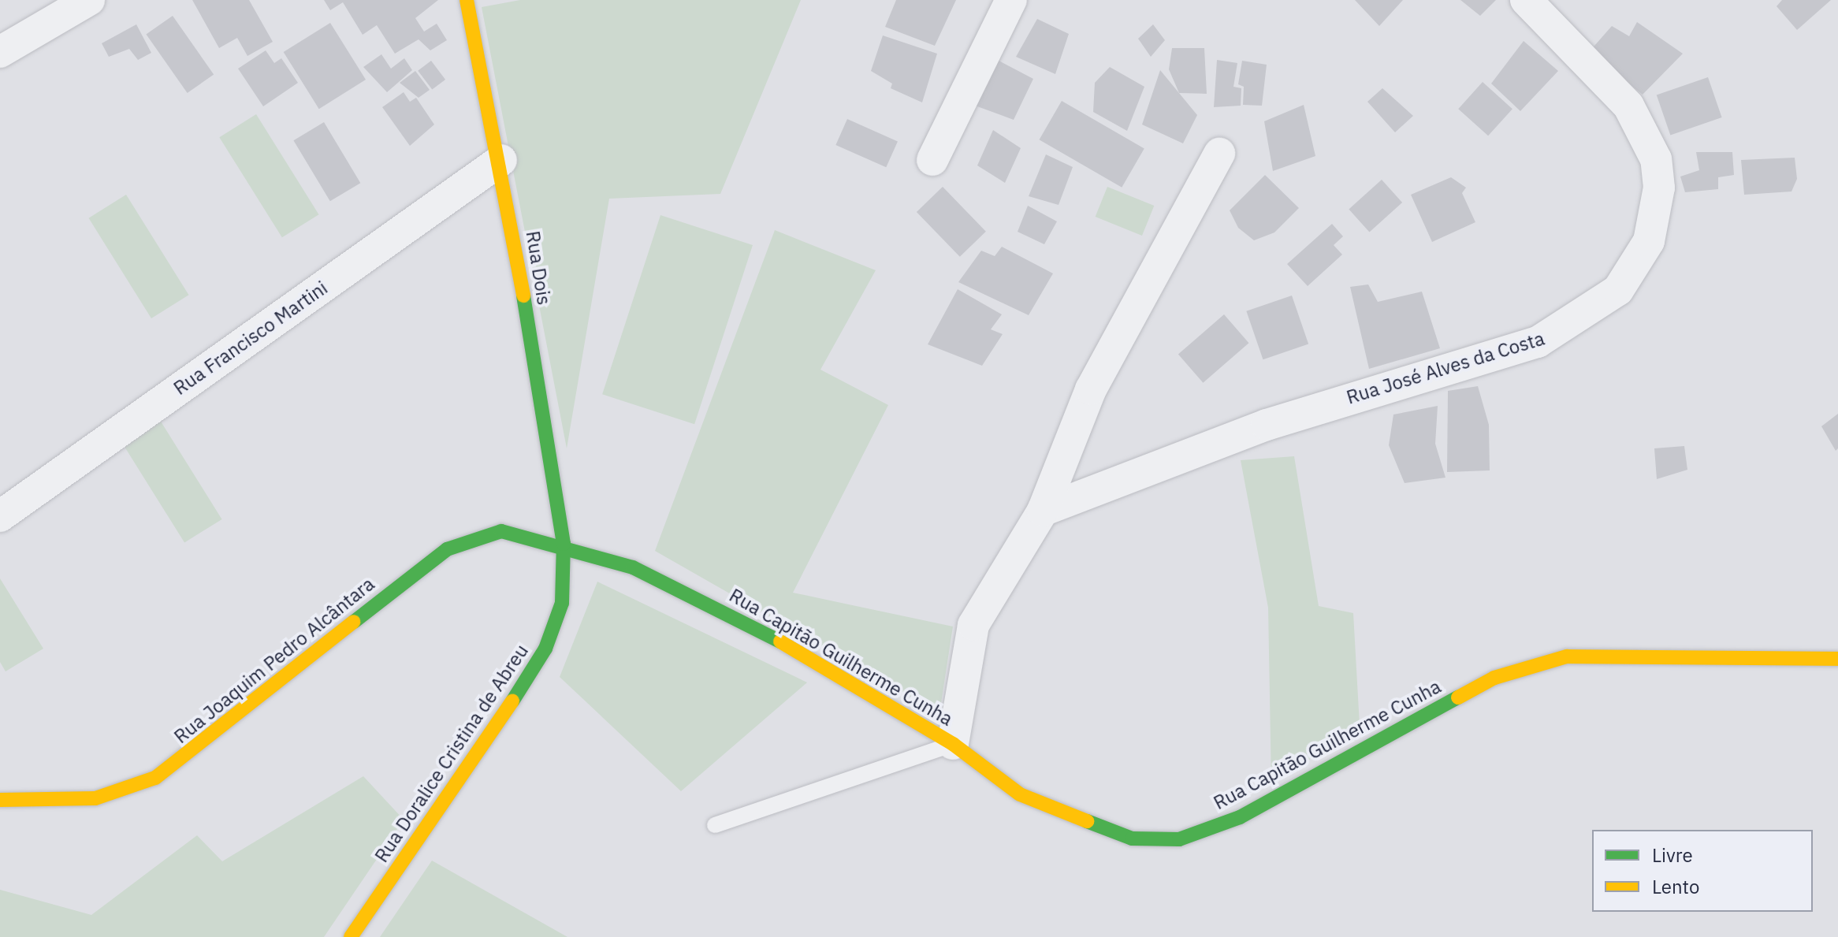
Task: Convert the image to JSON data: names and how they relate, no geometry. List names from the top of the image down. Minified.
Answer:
{"streets":{"street":["Rua Dois","Rua Francisco Martini","Rua José Alves da Costa","Rua Capitão Guilherme Cunha","Rua Joaquim Pedro Alcântara","Rua Doralice Cristina de Abreu"]},"crossings":[["Rua Dois","Rua Francisco Martini"],["Rua Dois","Rua Capitão Guilherme Cunha"],["Rua Dois","Rua Joaquim Pedro Alcântara"],["Rua Dois","Rua Doralice Cristina de Abreu"],["Rua Capitão Guilherme Cunha","Rua Joaquim Pedro Alcântara"],["Rua Capitão Guilherme Cunha","Rua Doralice Cristina de Abreu"],["Rua Joaquim Pedro Alcântara","Rua Doralice Cristina de Abreu"]],"legend":["Livre","Lento"]}
